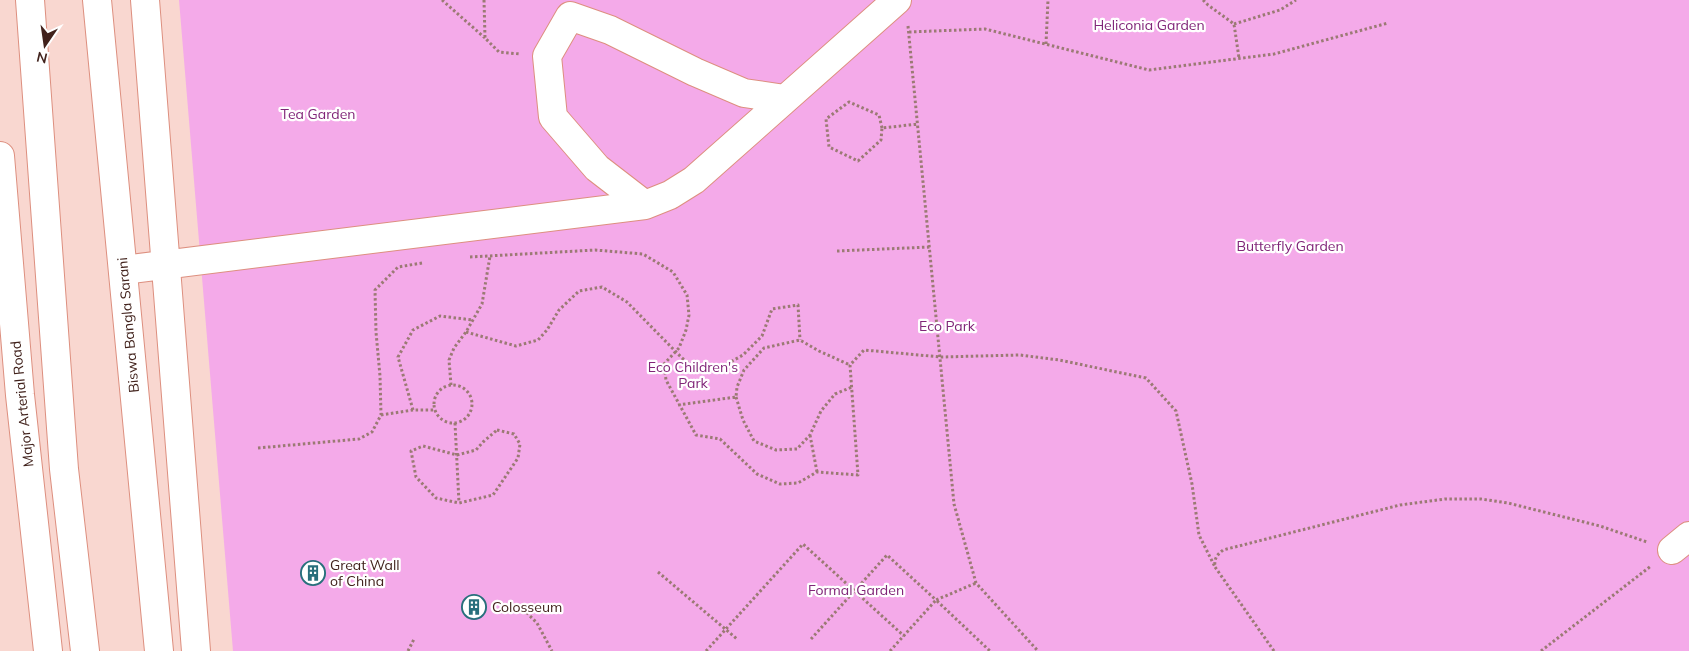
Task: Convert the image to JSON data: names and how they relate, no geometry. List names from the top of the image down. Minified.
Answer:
{"streets":{"main road":["Biswa Bangla Sarani","Major Arterial Road"]},"parks":["Heliconia Garden","Tea Garden","Butterfly Garden","Eco Park","Eco Children's Park","Formal Garden"],"places":{"building":["Great Wall of China","Colosseum"]},"north":"bottom"}
